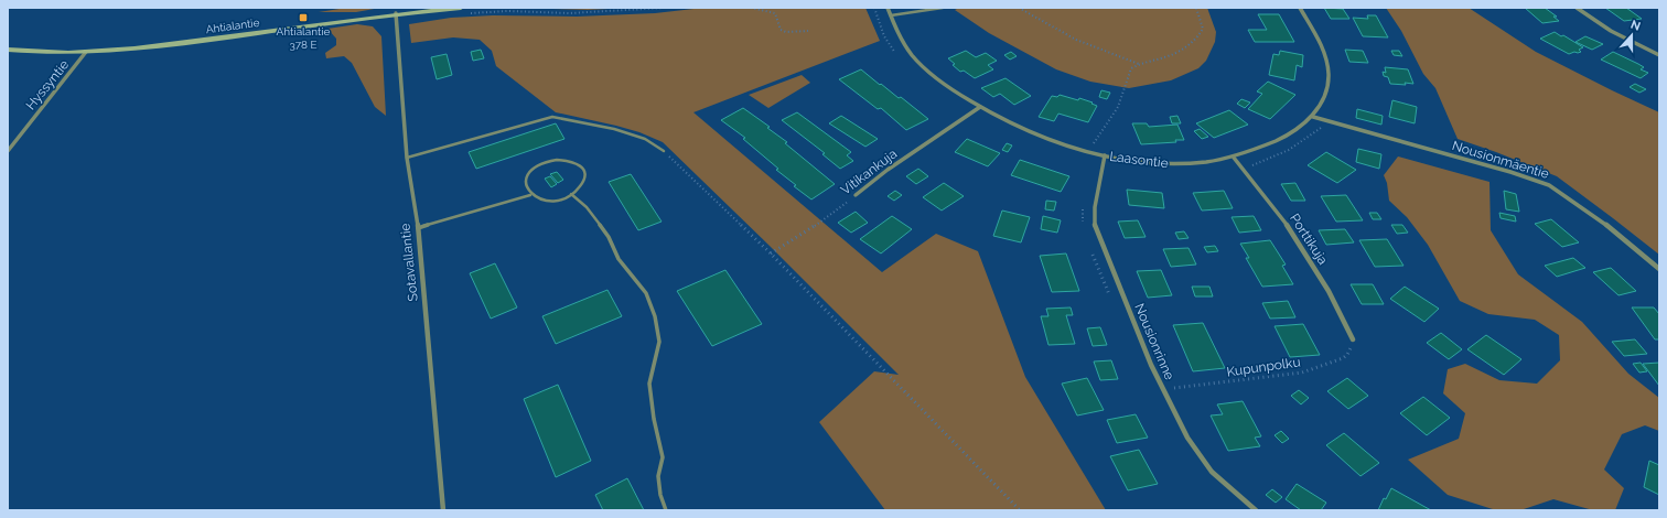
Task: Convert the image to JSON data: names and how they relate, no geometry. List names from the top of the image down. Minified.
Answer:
{"streets":{"street":["Ahtialantie","Hyssyntie","Laasontie","Nousionmäentie","Vitikankuja","Porttikuja","Sotavallantie","Nousionrinne"],"path":["Kupunpolku"]},"crossings":[["Ahtialantie","Hyssyntie"],["Ahtialantie","Sotavallantie"],["Laasontie","Nousionmäentie"],["Laasontie","Vitikankuja"],["Laasontie","Porttikuja"],["Laasontie","Nousionrinne"],["Porttikuja","Kupunpolku"],["Nousionrinne","Kupunpolku"]],"places":{"transit":["Ahtialantie 378 E"]},"north":"top"}
